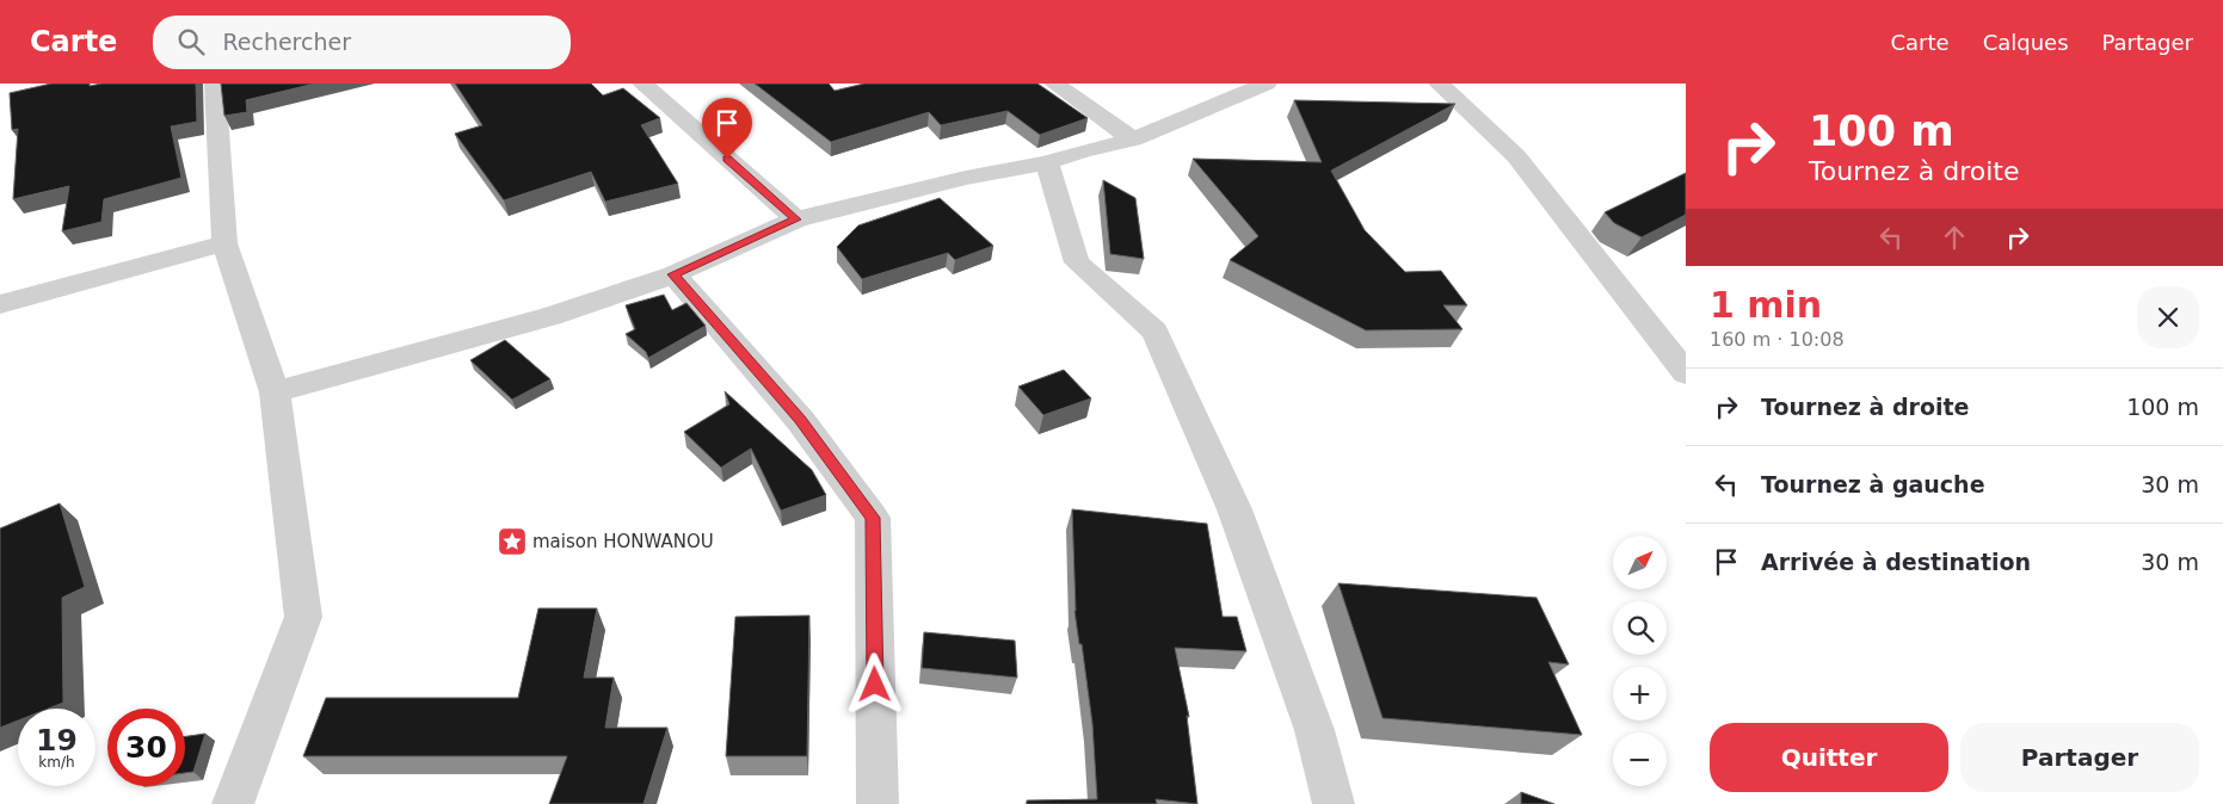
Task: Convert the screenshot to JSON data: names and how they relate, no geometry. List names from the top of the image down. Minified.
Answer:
{"places":{"place":["maison HONWANOU"]},"north":"top right","page":{"header":"Carte","search":"Rechercher","nav":["Carte","Calques","Partager"],"turn":["100 m","Tournez à droite"],"heading":["1 min","160 m · 10:08"],"list":[{"name":"Tournez à droite","value":"100 m"},{"name":"Tournez à gauche","value":"30 m"},{"name":"Arrivée à destination","value":"30 m"}],"map_buttons":["+","−"],"speed":"19 km/h","limit":"30","buttons":["Quitter","Partager"]}}
